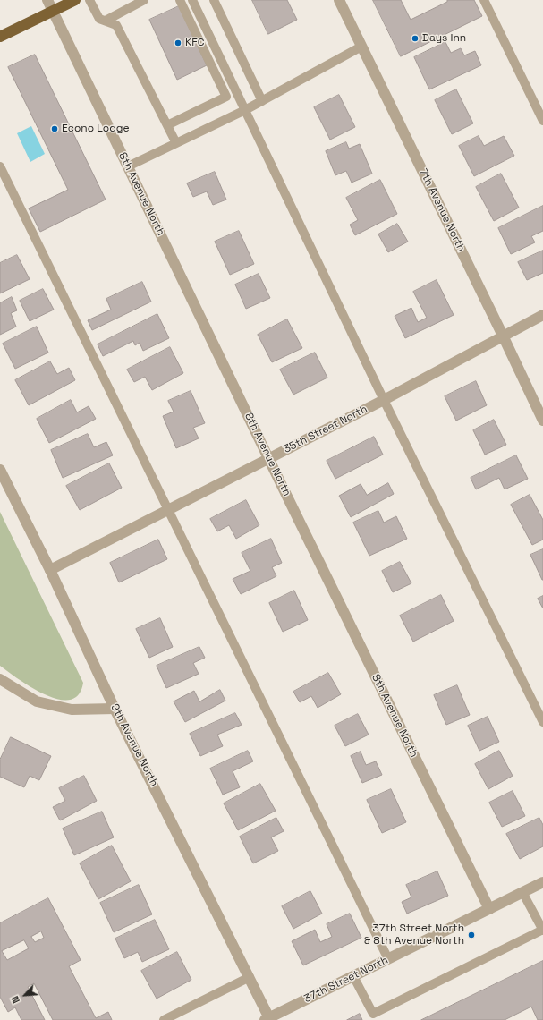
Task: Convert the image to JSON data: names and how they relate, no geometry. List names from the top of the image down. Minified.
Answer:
{"streets":{"street":["8th Avenue North","7th Avenue North","35th Street North","9th Avenue North","37th Street North"]},"crossings":[["8th Avenue North","35th Street North"],["8th Avenue North","37th Street North"],["7th Avenue North","35th Street North"],["35th Street North","9th Avenue North"],["9th Avenue North","37th Street North"]],"places":["Days Inn","KFC","Econo Lodge","37th Street North & 8th Avenue North"],"north":"bottom left"}
